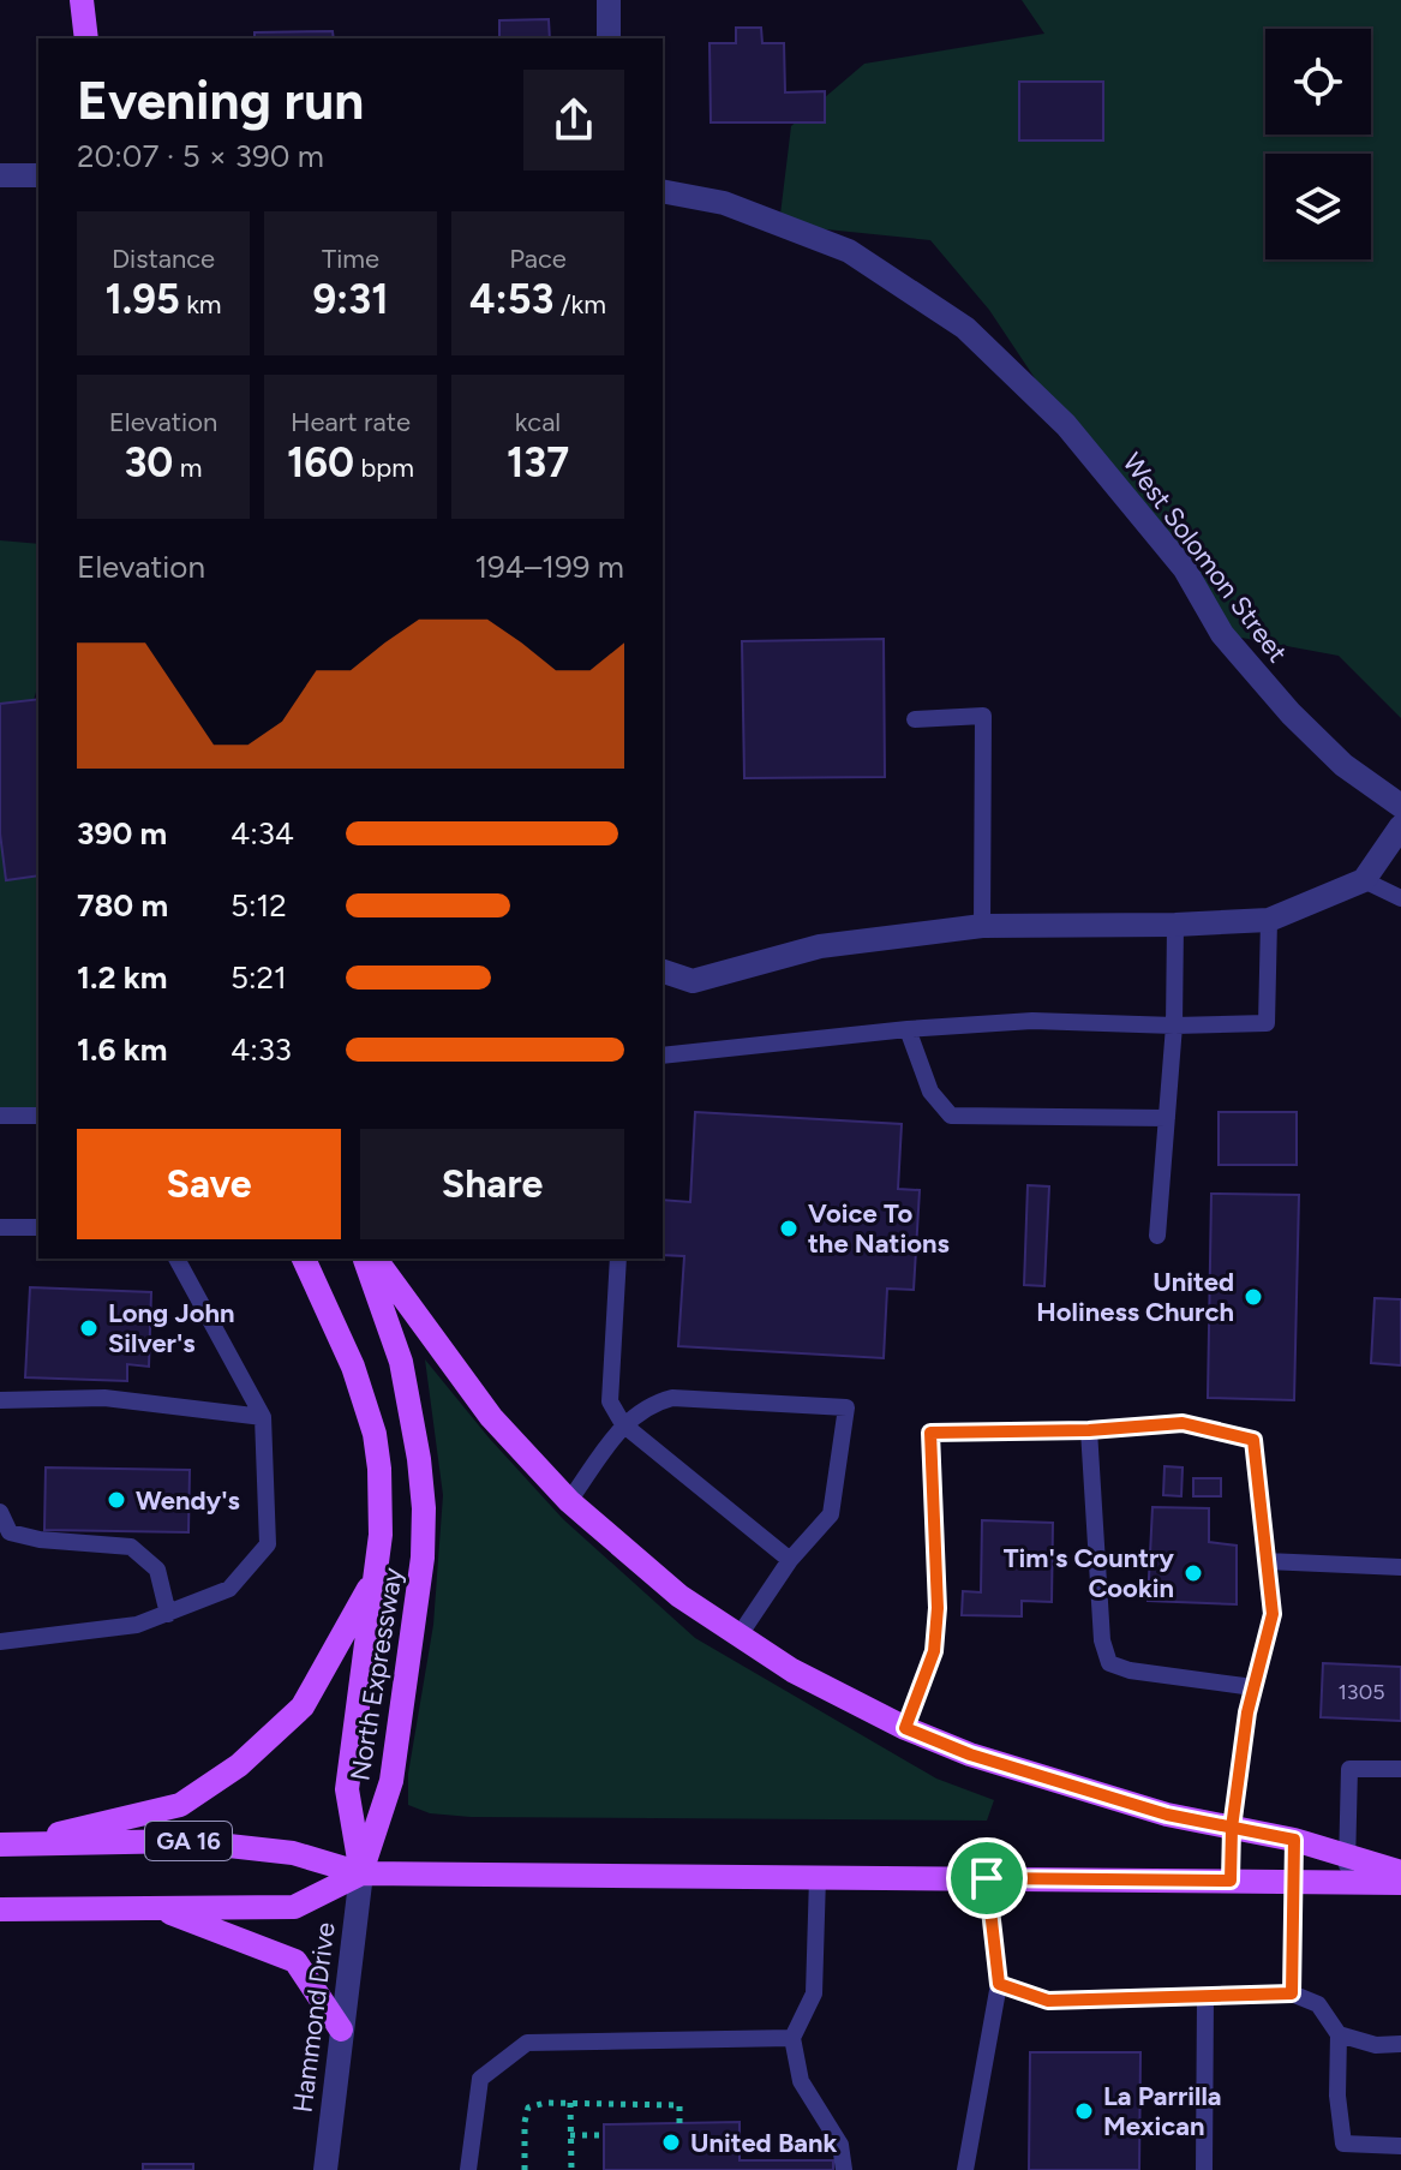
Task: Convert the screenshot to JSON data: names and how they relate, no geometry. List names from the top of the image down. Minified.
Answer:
{"streets":{"main road":["North Expressway","GA 16"],"street":["West Solomon Street","Hammond Drive"]},"crossings":[["North Expressway","GA 16"],["North Expressway","Hammond Drive"],["GA 16","Hammond Drive"]],"places":["Voice To the Nations","United Holiness Church","Long John Silver's","Wendy's","Tim's Country Cookin","La Parrilla Mexican","United Bank"],"house_numbers":["1305"],"page":{"heading":["Evening run","20:07 · 5 × 390 m"],"stats":[["Distance","1.95 km"],["Time","9:31"],["Pace","4:53 /km"],["Elevation","30 m"],["Heart rate","160 bpm"],["kcal","137"]],"chart":["Elevation","194–199 m"],"list":[{"name":"390 m","note":"4:34"},{"name":"780 m","note":"5:12"},{"name":"1.2 km","note":"5:21"},{"name":"1.6 km","note":"4:33"}],"buttons":["Save","Share"]}}
